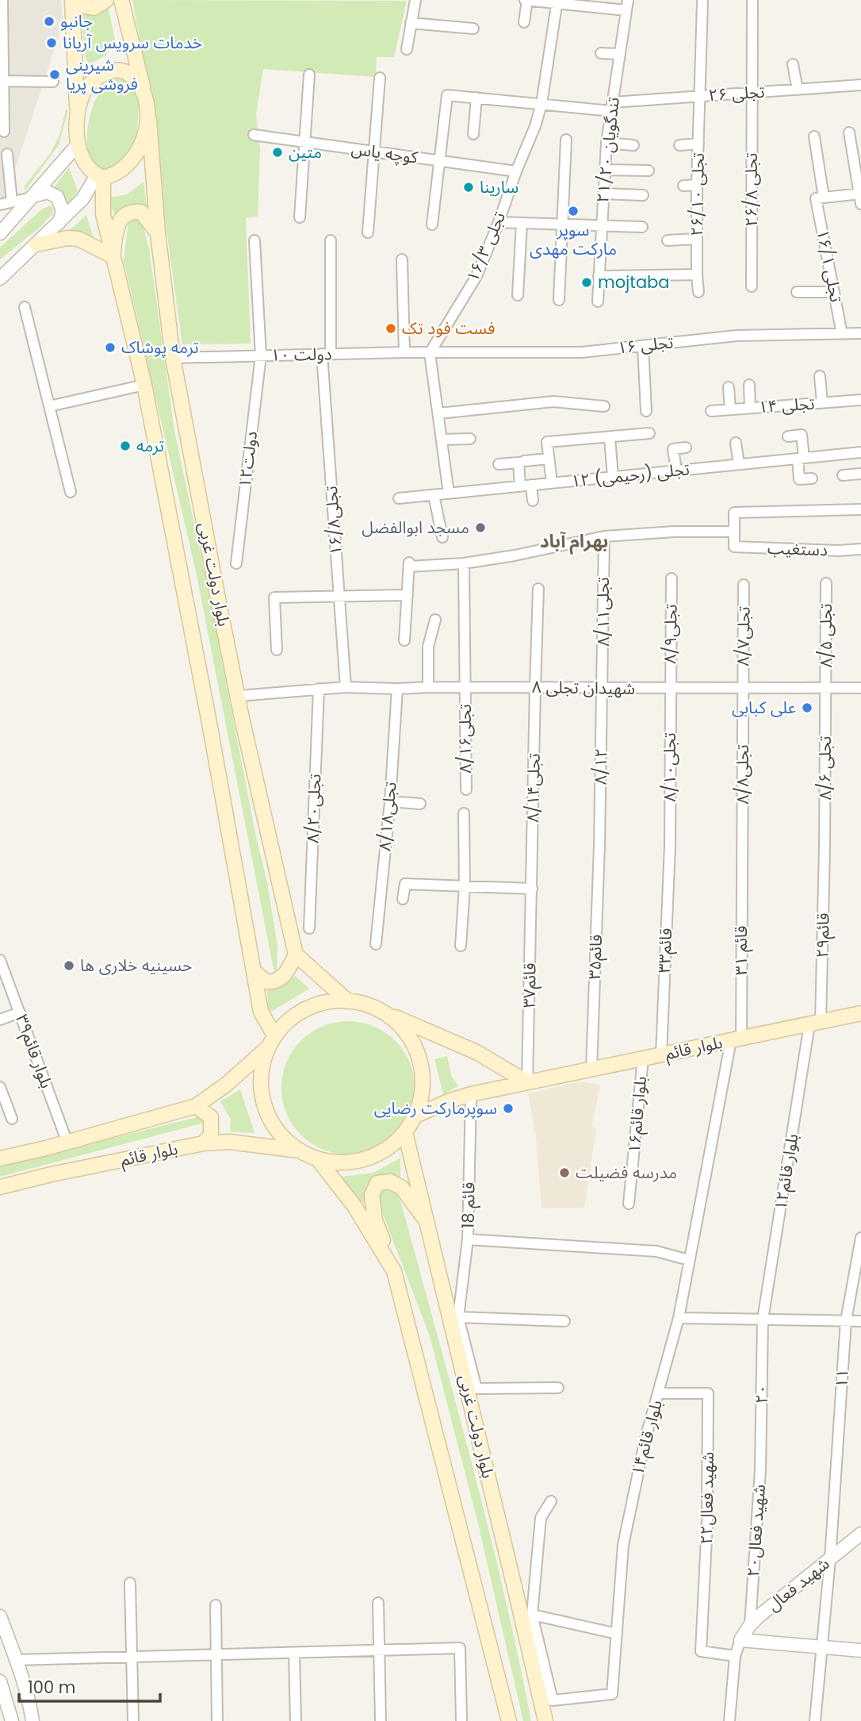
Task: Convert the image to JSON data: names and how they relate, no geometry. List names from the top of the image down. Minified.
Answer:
{"streets":{"main road":["بلوار دولت غربی","بلوار قائم"],"street":["۲۶ تجلی","۲۱/۲۰ تندگویان","کوچه یاس","۲۶/۸ تجلی","۲۶/۱۰ تجلی","۱۶/۳ تجلی","۱۶/۱ تجلی","۱۶ تجلی","۱۰ دولت","تجلی ۱۴","۱۲دولت","۱۲ تجلی (رحیمی)","تجلی۱۶/۸","دستغیب","تجلی۸/۱۱","تجلی۸/۹","تجلی ۸/۵","تجلی۸/۷","شهیدان تجلی ۸","تجلی۸/۱۶","۸/۱۲","تجلی۸/۱۰","تجلی ۸/۶","تجلی۸/۸","تجلی۸‌/۱۴","تجلی۸/۲۰","تجلی۸/۱۸","قائم۲۹","قائم۳۳","قائم ۳۱","قائم۳۵","قائم۳۷","بلوار قائم۳۹","بلوار قائم۱۶","بلوار قائم۱۲","18 قائم","۱۱","۲۰","بلوار قائم۱۴","شهید فعال۲۲","شهید فعال۲۰","شهید فعال"]},"crossings":[["۲۶ تجلی","۲۱/۲۰ تندگویان"],["۲۶ تجلی","کوچه یاس"],["۲۶ تجلی","۲۶/۸ تجلی"],["۲۶ تجلی","۲۶/۱۰ تجلی"],["۲۶ تجلی","۱۶/۳ تجلی"],["کوچه یاس","۱۶/۳ تجلی"],["۱۶/۳ تجلی","۱۶ تجلی"],["۱۶/۳ تجلی","۱۰ دولت"],["۱۶/۱ تجلی","۱۶ تجلی"],["۱۶ تجلی","۱۰ دولت"],["۱۰ دولت","۱۲دولت"],["۱۰ دولت","تجلی۱۶/۸"],["۱۰ دولت","بلوار دولت غربی"],["تجلی۱۶/۸","شهیدان تجلی ۸"],["بلوار دولت غربی","شهیدان تجلی ۸"],["بلوار دولت غربی","بلوار قائم"],["تجلی۸/۱۱","شهیدان تجلی ۸"],["تجلی۸/۱۱","۸/۱۲"],["تجلی۸/۹","شهیدان تجلی ۸"],["تجلی۸/۹","تجلی۸/۱۰"],["تجلی ۸/۵","شهیدان تجلی ۸"],["تجلی ۸/۵","تجلی ۸/۶"],["تجلی۸/۷","شهیدان تجلی ۸"],["تجلی۸/۷","تجلی۸/۸"],["شهیدان تجلی ۸","تجلی۸/۱۶"],["شهیدان تجلی ۸","۸/۱۲"],["شهیدان تجلی ۸","تجلی۸/۱۰"],["شهیدان تجلی ۸","تجلی ۸/۶"],["شهیدان تجلی ۸","تجلی۸/۸"],["شهیدان تجلی ۸","تجلی۸‌/۱۴"],["شهیدان تجلی ۸","تجلی۸/۲۰"],["شهیدان تجلی ۸","تجلی۸/۱۸"],["۸/۱۲","قائم۳۵"],["تجلی۸/۱۰","قائم۳۳"],["تجلی ۸/۶","قائم۲۹"],["تجلی۸/۸","قائم ۳۱"],["تجلی۸‌/۱۴","قائم۳۷"],["قائم۲۹","بلوار قائم"],["قائم۲۹","بلوار قائم۱۲"],["قائم۳۳","بلوار قائم"],["قائم ۳۱","بلوار قائم"],["قائم ۳۱","بلوار قائم۱۴"],["قائم۳۵","بلوار قائم"],["قائم۳۷","بلوار قائم"],["بلوار قائم","بلوار قائم۳۹"],["بلوار قائم","بلوار قائم۱۶"],["بلوار قائم","بلوار قائم۱۲"],["بلوار قائم","18 قائم"],["بلوار قائم","بلوار قائم۱۴"],["بلوار قائم۱۲","۲۰"],["۱۱","شهید فعال"],["۲۰","شهید فعال۲۰"],["بلوار قائم۱۴","شهید فعال۲۲"],["شهید فعال۲۰","شهید فعال"]],"districts":["بهرام آباد"],"places":["جانبو","خدمات سرویس آریانا","شیرینی فروشی پریا","متین","سارینا","سوپر مارکت مهدی","mojtaba","فست فود تک","ترمه پوشاک","ترمه","مسجد ابوالفضل","علی کبابی","حسینیه خلاری ها","سوپرمارکت رضایی","مدرسه فضیلت"],"scale_bar":"100 m"}
